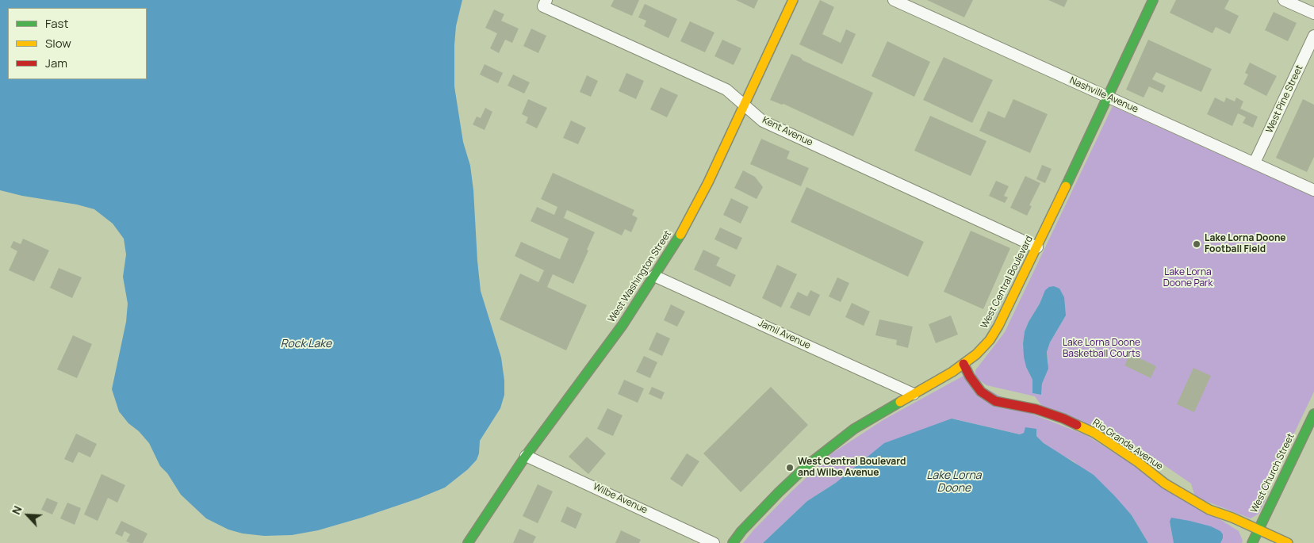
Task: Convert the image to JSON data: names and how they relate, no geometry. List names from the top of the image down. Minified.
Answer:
{"streets":{"street":["Nashville Avenue","West Pine Street","Kent Avenue","West Washington Street","West Central Boulevard","Jamil Avenue","Rio Grande Avenue","West Church Street","Wilbe Avenue"]},"crossings":[["Nashville Avenue","West Pine Street"],["Nashville Avenue","West Central Boulevard"],["Kent Avenue","West Washington Street"],["Kent Avenue","West Central Boulevard"],["West Washington Street","Jamil Avenue"],["West Washington Street","Wilbe Avenue"],["West Central Boulevard","Jamil Avenue"],["West Central Boulevard","Rio Grande Avenue"],["Rio Grande Avenue","West Church Street"]],"water":["Rock Lake","Lake Lorna Doone"],"parks":["Lake Lorna Doone Park","Lake Lorna Doone Basketball Courts"],"places":["Lake Lorna Doone Football Field","West Central Boulevard and Wilbe Avenue"],"legend":["Fast","Slow","Jam"],"north":"top left"}
